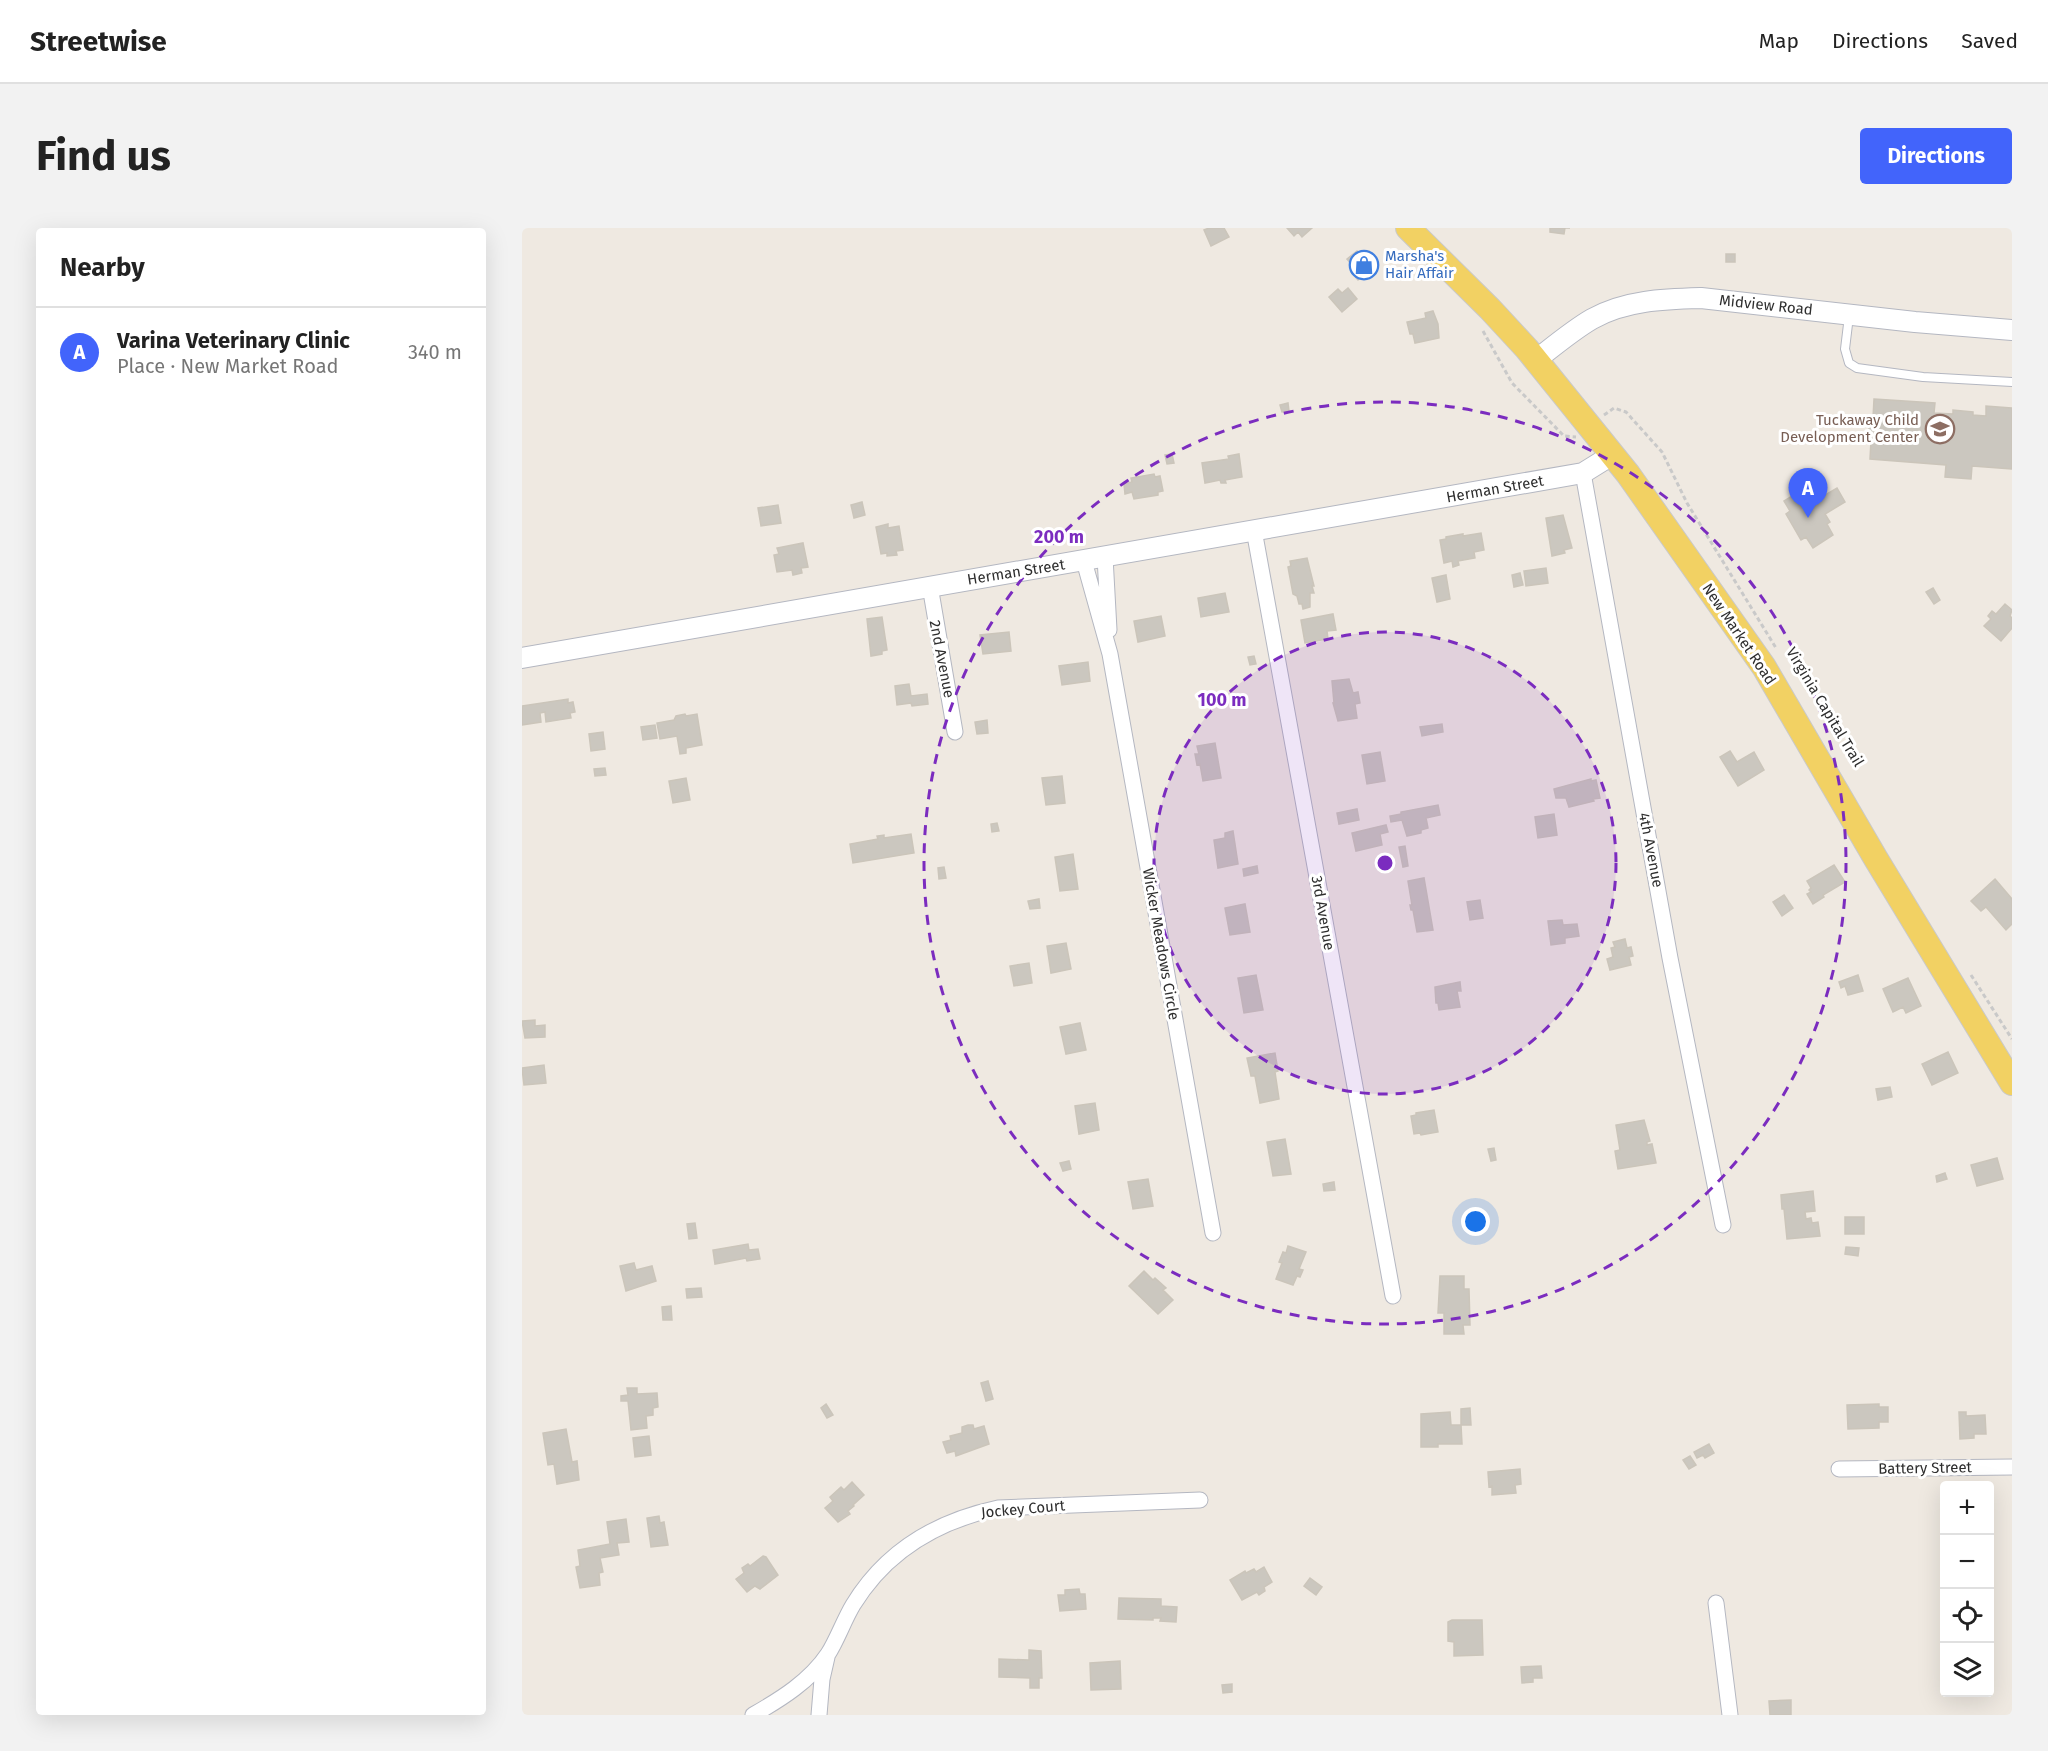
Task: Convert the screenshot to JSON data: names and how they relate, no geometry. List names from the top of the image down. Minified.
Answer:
{"streets":{"main road":["New Market Road"],"street":["Midview Road","Herman Street","2nd Avenue","4th Avenue","3rd Avenue","Wicker Meadows Circle","Battery Street","Jockey Court"],"path":["Virginia Capital Trail"]},"crossings":[["Midview Road","New Market Road"],["Herman Street","New Market Road"],["Herman Street","2nd Avenue"],["Herman Street","4th Avenue"],["Herman Street","3rd Avenue"],["Herman Street","Wicker Meadows Circle"]],"places":{"shop":["Marsha's Hair Affair"],"school or university":["Tuckaway Child Development Center"]},"page":{"header":"Streetwise","nav":["Map","Directions","Saved"],"buttons":"Directions","title":"Find us","heading":"Nearby","list":[{"mark":"A","name":"Varina Veterinary Clinic","note":"Place · New Market Road","value":"340 m"}],"pins":"A","map_buttons":["+","−"]},"rings":["200 m","100 m"]}
